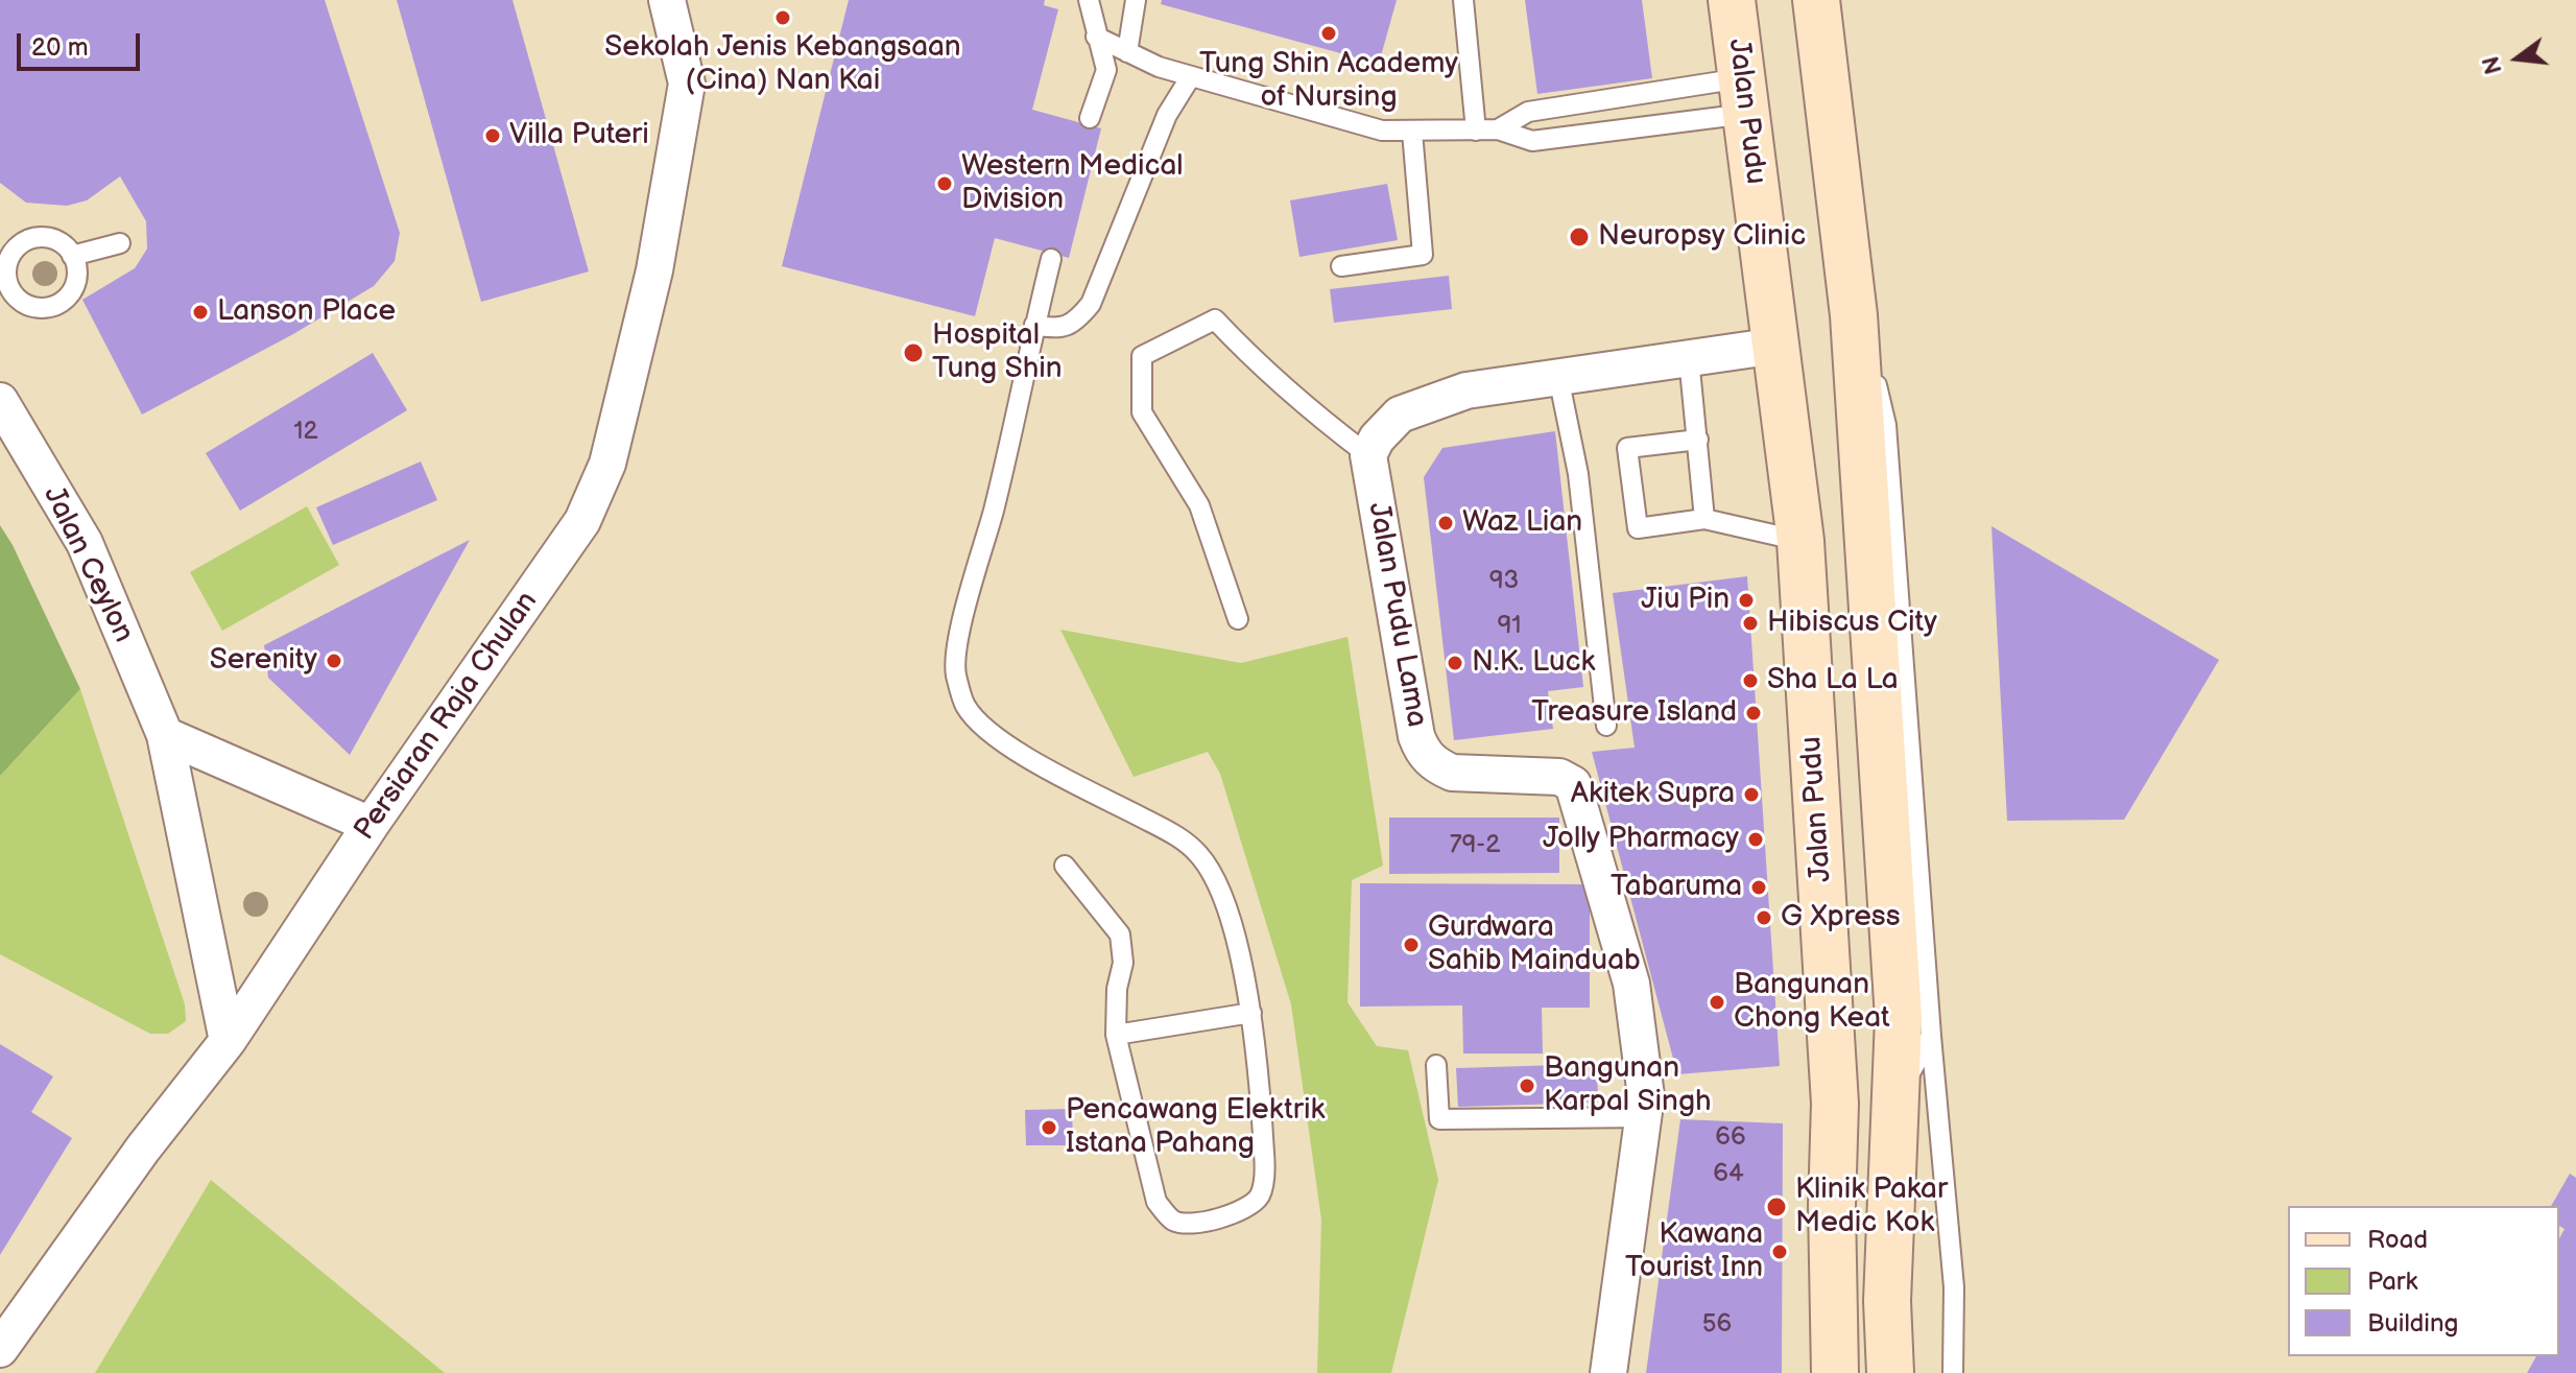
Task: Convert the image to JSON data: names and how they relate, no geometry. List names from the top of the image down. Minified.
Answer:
{"streets":{"main road":["Jalan Pudu"],"street":["Jalan Ceylon","Jalan Pudu Lama","Persiaran Raja Chulan"]},"crossings":[["Jalan Ceylon","Persiaran Raja Chulan"]],"places":["Sekolah Jenis Kebangsaan (Cina) Nan Kai","Tung Shin Academy of Nursing","Villa Puteri","Western Medical Division","Neuropsy Clinic","Lanson Place","Hospital Tung Shin","Waz Lian","Jiu Pin","Hibiscus City","Serenity","N.K. Luck","Sha La La","Treasure Island","Akitek Supra","Jolly Pharmacy","Tabaruma","G Xpress","Gurdwara Sahib Mainduab","Bangunan Chong Keat","Bangunan Karpal Singh","Pencawang Elektrik Istana Pahang","Klinik Pakar Medic Kok","Kawana Tourist Inn"],"house_numbers":["12","93","91","79-2","66","64","56"],"legend":["Road","Park","Building"],"scale_bar":"20 m","north":"left"}
